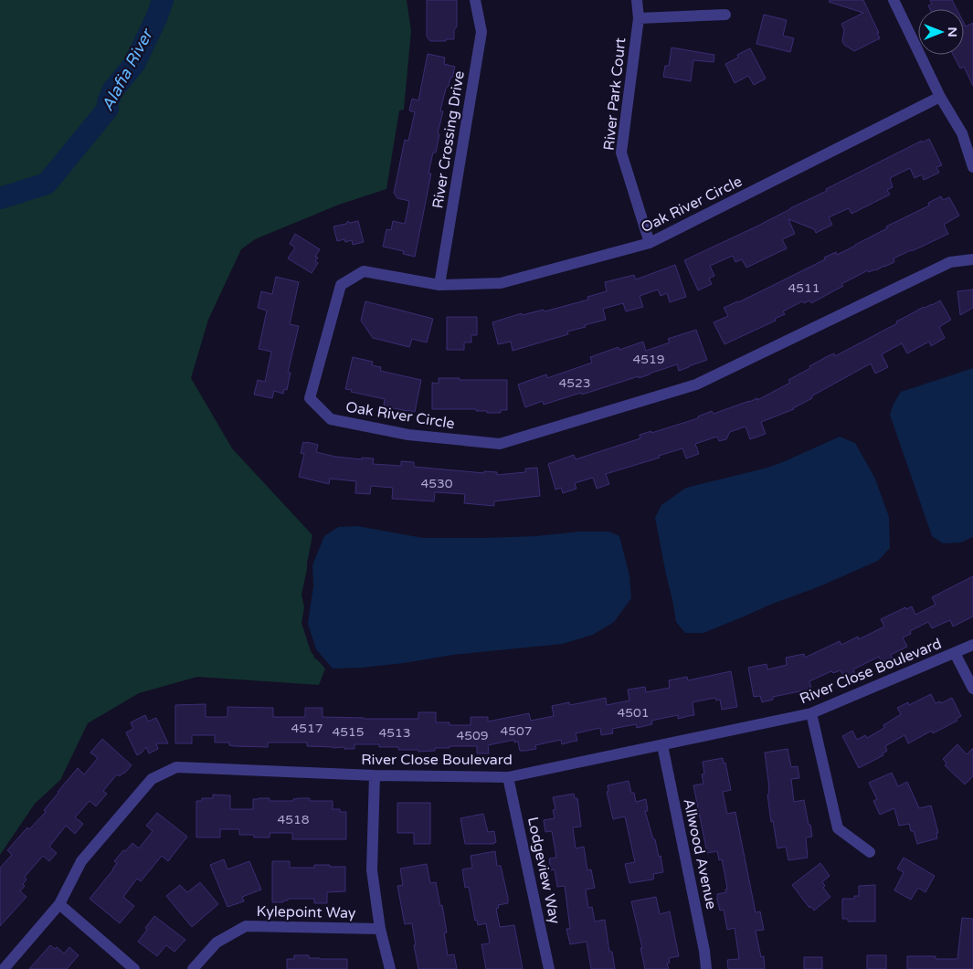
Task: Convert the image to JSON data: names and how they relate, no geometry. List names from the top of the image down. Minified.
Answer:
{"streets":{"street":["River Park Court","River Crossing Drive","Oak River Circle","River Close Boulevard","Allwood Avenue","Lodgeview Way","Kylepoint Way"]},"crossings":[["River Park Court","Oak River Circle"],["River Crossing Drive","Oak River Circle"],["River Close Boulevard","Allwood Avenue"],["River Close Boulevard","Lodgeview Way"]],"water":["Alafia River"],"house_numbers":["4511","4519","4523","4530","4501","4517","4507","4515","4513","4509","4518"],"north":"right"}
